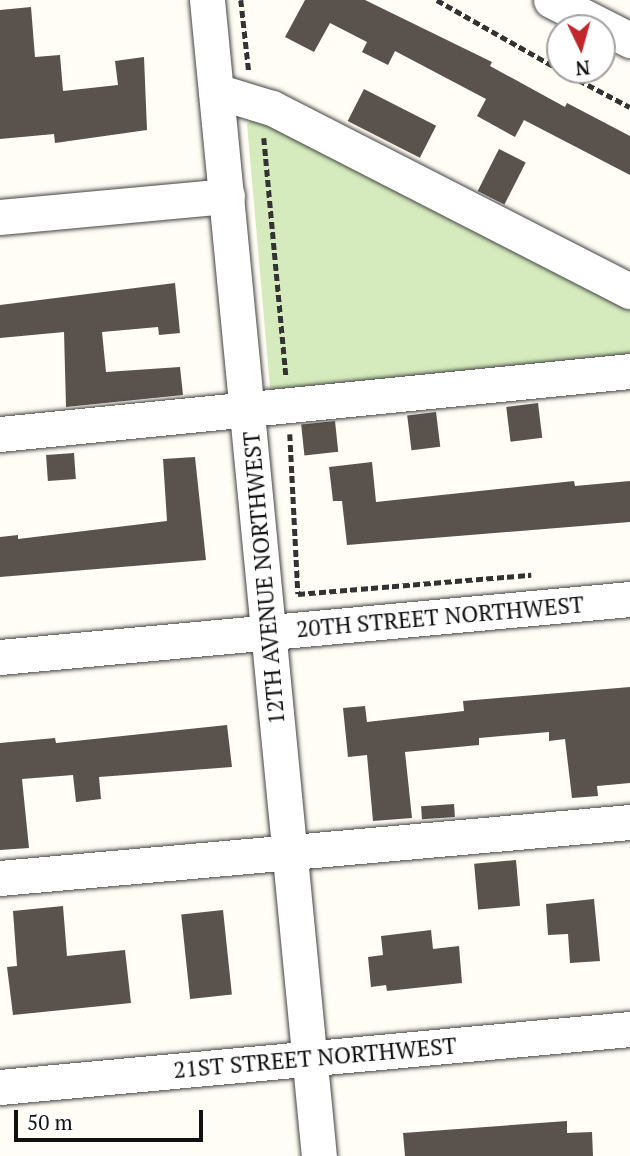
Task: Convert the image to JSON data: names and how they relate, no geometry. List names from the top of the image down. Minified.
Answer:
{"streets":{"street":["12TH AVENUE NORTHWEST","20TH STREET NORTHWEST","21ST STREET NORTHWEST"]},"crossings":[["12TH AVENUE NORTHWEST","20TH STREET NORTHWEST"],["12TH AVENUE NORTHWEST","21ST STREET NORTHWEST"]],"scale_bar":"50 m","north":"bottom"}
